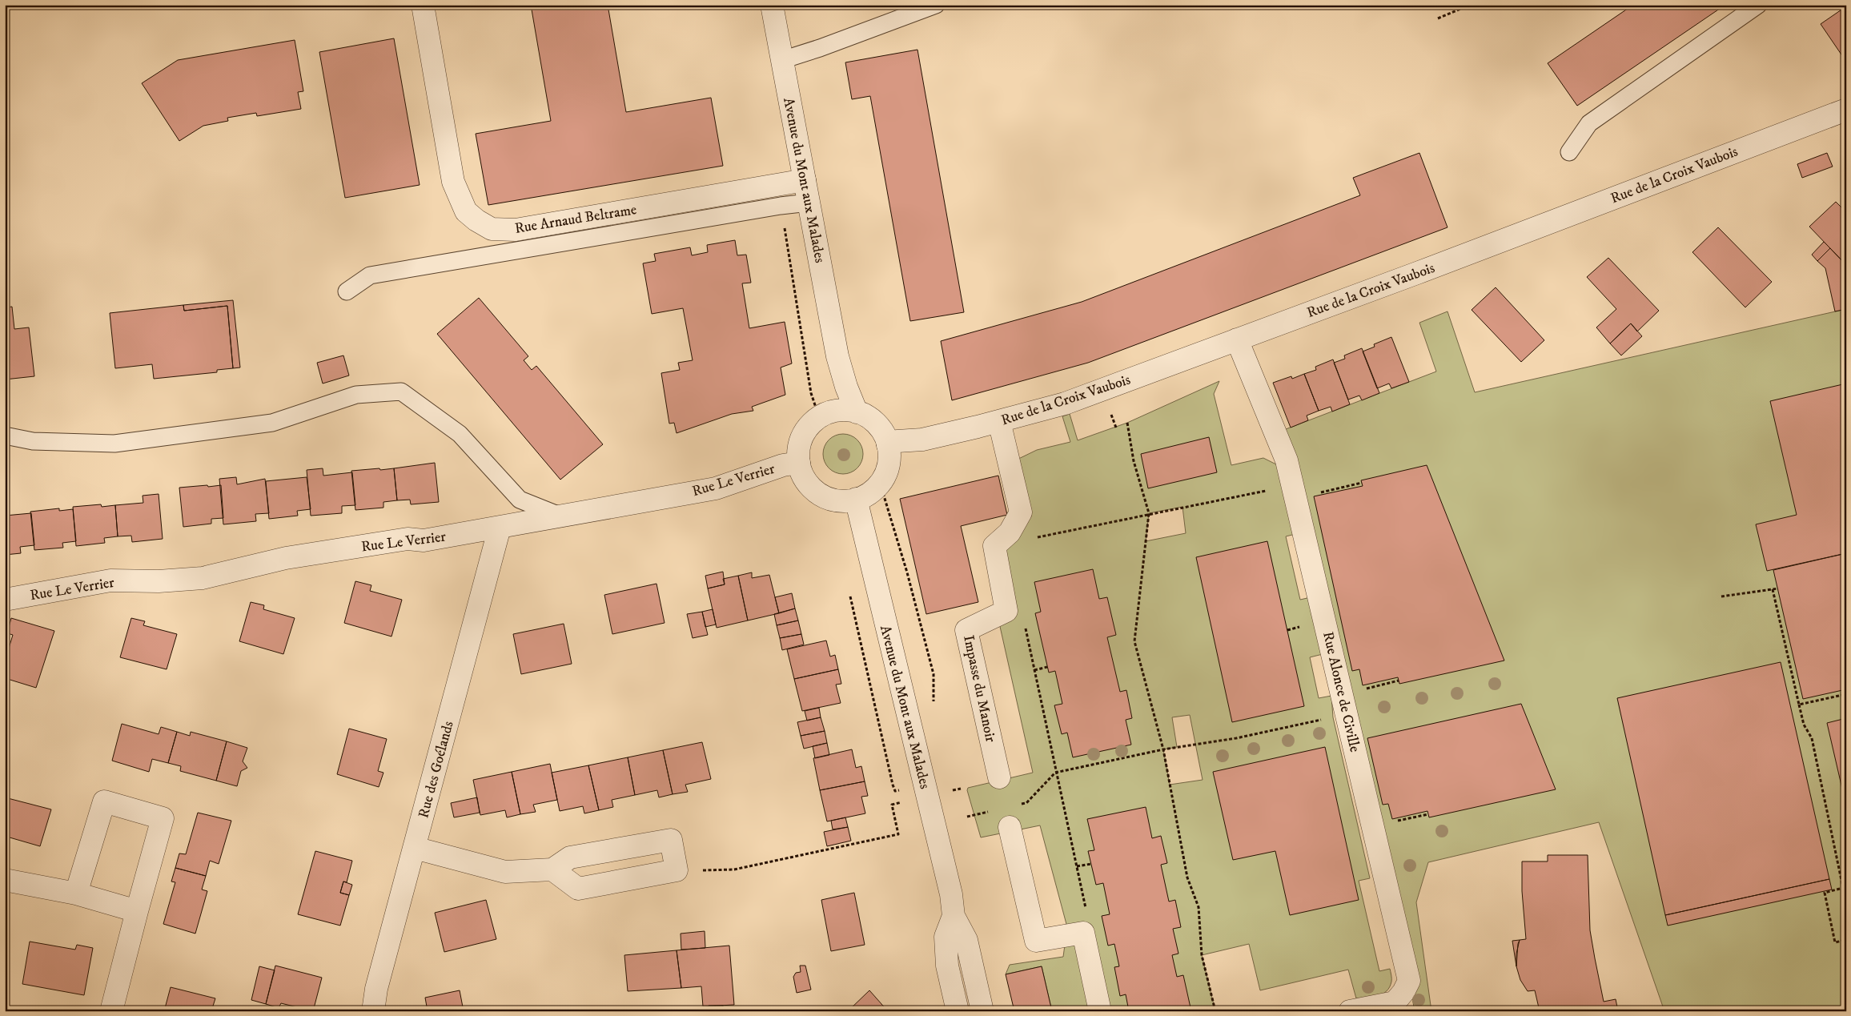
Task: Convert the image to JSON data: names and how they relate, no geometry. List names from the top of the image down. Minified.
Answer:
{"streets":{"street":["Rue de la Croix Vaubois","Avenue du Mont aux Malades","Rue Arnaud Beltrame","Rue Le Verrier","Impasse du Manoir","Rue Alonce de Civille","Rue des Goélands"]},"crossings":[["Rue de la Croix Vaubois","Avenue du Mont aux Malades"],["Rue de la Croix Vaubois","Rue Le Verrier"],["Rue de la Croix Vaubois","Rue Alonce de Civille"],["Avenue du Mont aux Malades","Rue Arnaud Beltrame"],["Avenue du Mont aux Malades","Rue Le Verrier"],["Rue Le Verrier","Rue des Goélands"]]}
